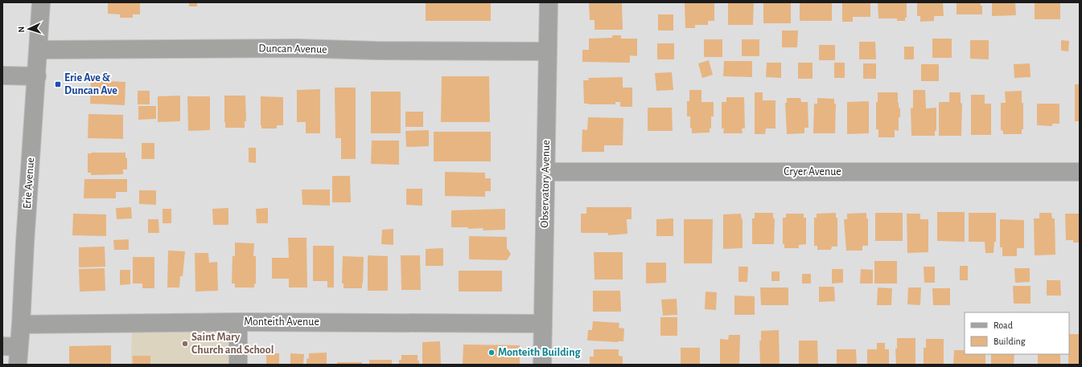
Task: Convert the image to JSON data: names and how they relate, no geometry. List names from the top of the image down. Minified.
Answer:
{"streets":{"street":["Duncan Avenue","Cryer Avenue","Erie Avenue","Observatory Avenue","Monteith Avenue"]},"crossings":[["Duncan Avenue","Erie Avenue"],["Duncan Avenue","Observatory Avenue"],["Cryer Avenue","Observatory Avenue"],["Erie Avenue","Monteith Avenue"],["Observatory Avenue","Monteith Avenue"]],"places":{"transit":["Erie Ave & Duncan Ave"],"other":["Saint Mary Church and School","Monteith Building"]},"legend":["Road","Building"],"north":"left"}
